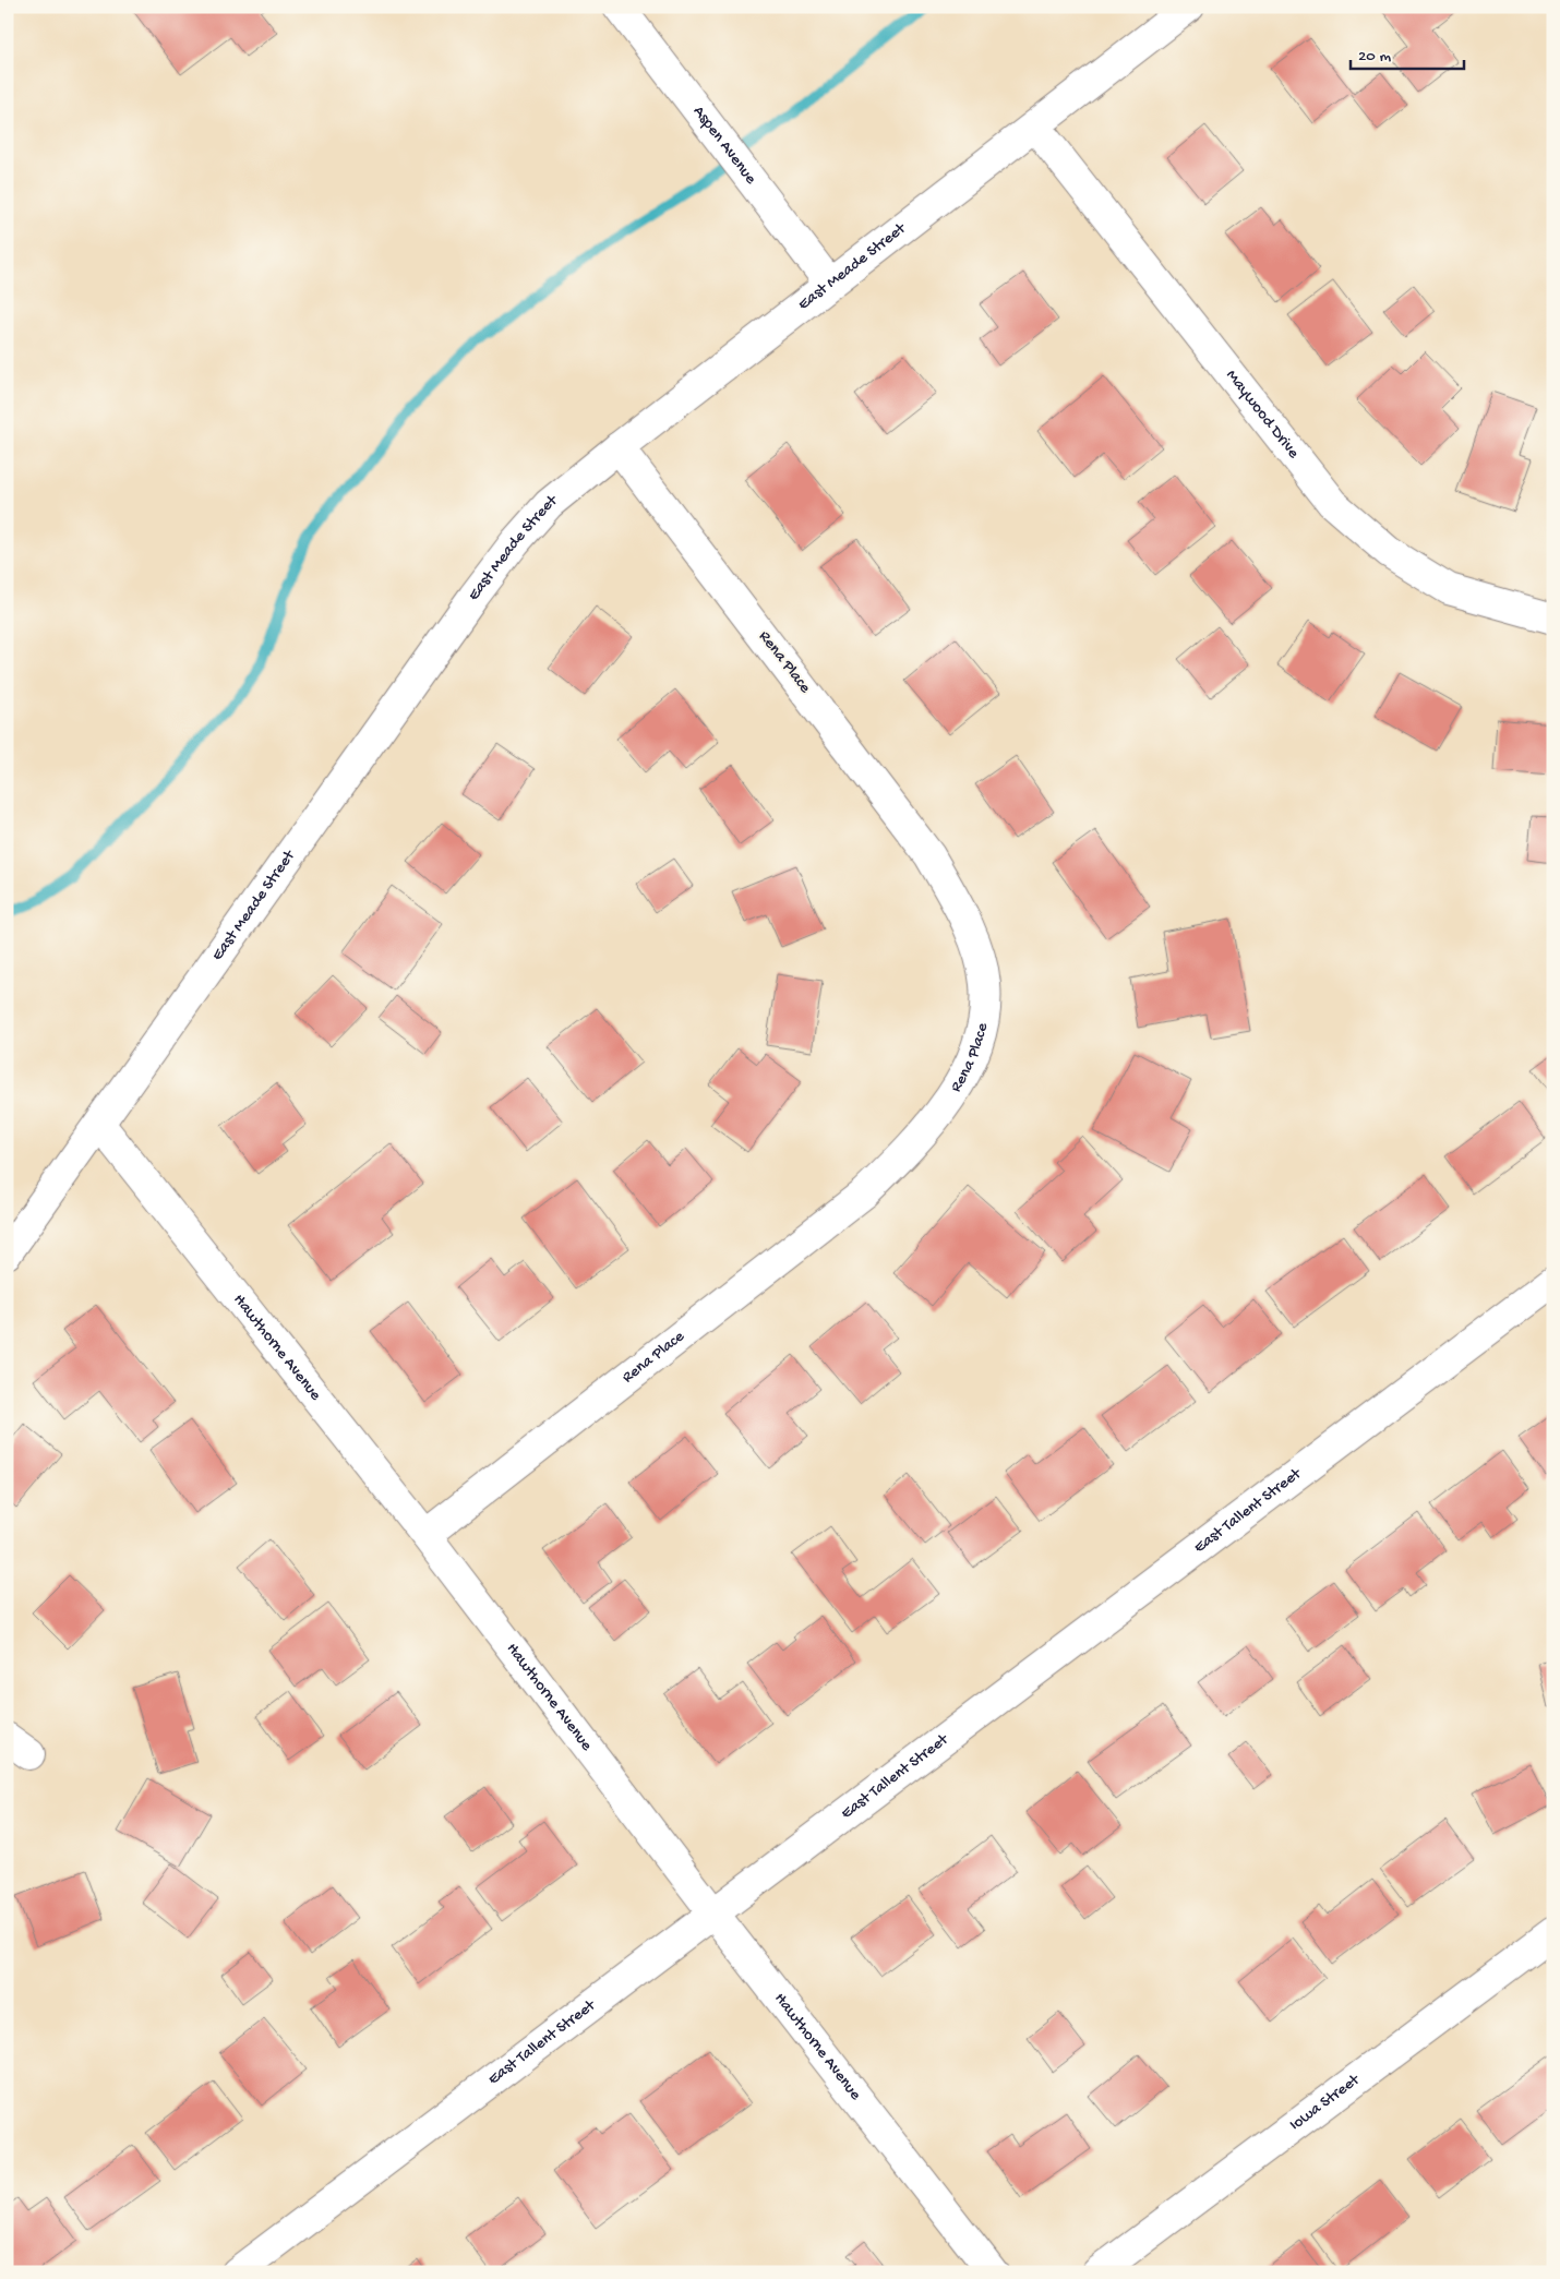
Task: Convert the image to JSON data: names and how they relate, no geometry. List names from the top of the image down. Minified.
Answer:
{"streets":{"street":["Aspen Avenue","East Meade Street","Maywood Drive","Rena Place","Hawthorne Avenue","East Tallent Street","Iowa Street"]},"crossings":[["Aspen Avenue","East Meade Street"],["East Meade Street","Maywood Drive"],["East Meade Street","Rena Place"],["East Meade Street","Hawthorne Avenue"],["Rena Place","Hawthorne Avenue"],["Hawthorne Avenue","East Tallent Street"]],"scale_bar":"20 m"}
